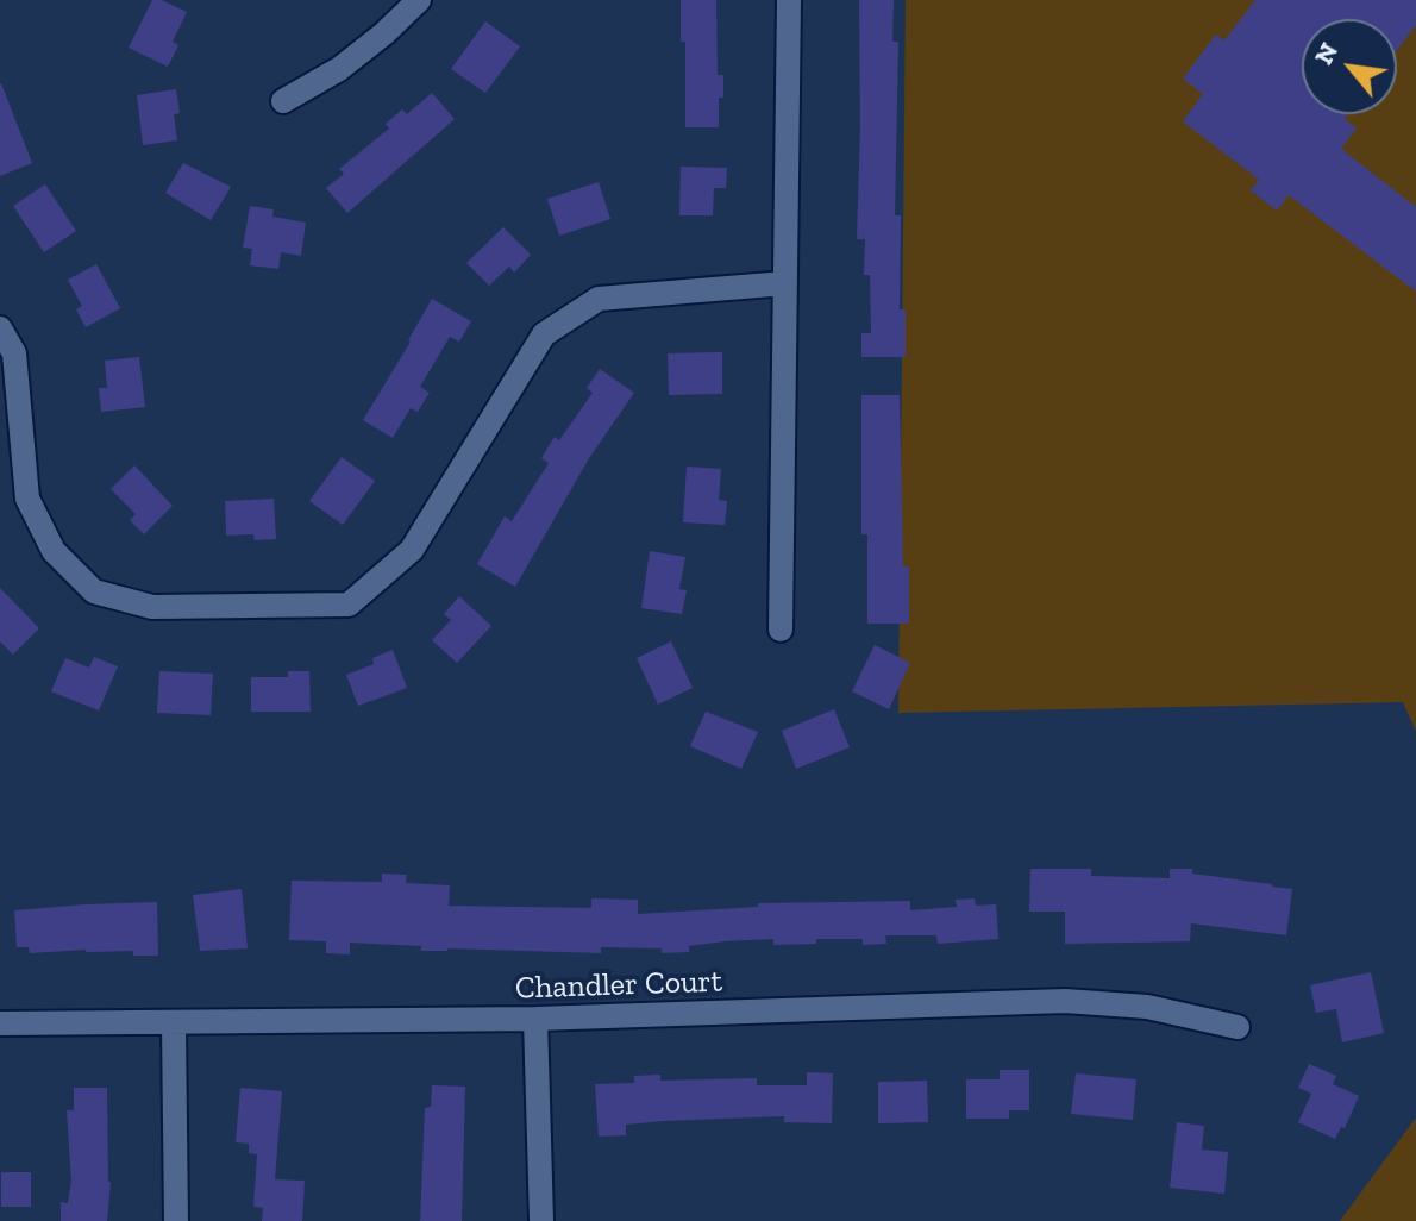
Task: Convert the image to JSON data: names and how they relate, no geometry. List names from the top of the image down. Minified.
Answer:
{"streets":{"street":["Chandler Court"]},"north":"top left"}
